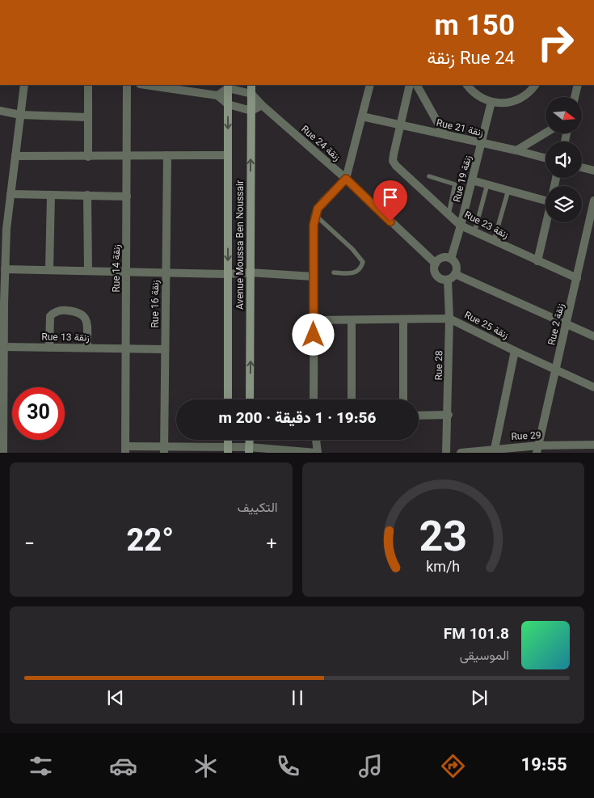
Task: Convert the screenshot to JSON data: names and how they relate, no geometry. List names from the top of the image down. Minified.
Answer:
{"streets":{"street":["Rue 21 زنقة","Rue 24 زنقة","Rue 19 زنقة","Rue 23 زنقة","Avenue Moussa Ben Noussair","Rue 14 زنقة","Rue 16 زنقة","Rue 2 زنقة","Rue 25 زنقة","Rue 13 زنقة","Rue 28","Rue 29"]},"crossings":[["Rue 21 زنقة","Rue 19 زنقة"],["Rue 21 زنقة","Rue 23 زنقة"],["Rue 24 زنقة","Rue 19 زنقة"],["Rue 24 زنقة","Avenue Moussa Ben Noussair"],["Rue 24 زنقة","Rue 28"],["Rue 19 زنقة","Rue 23 زنقة"],["Rue 19 زنقة","Rue 28"],["Rue 23 زنقة","Rue 2 زنقة"],["Rue 14 زنقة","Rue 13 زنقة"],["Rue 16 زنقة","Rue 13 زنقة"],["Rue 2 زنقة","Rue 25 زنقة"],["Rue 2 زنقة","Rue 29"],["Rue 25 زنقة","Rue 28"]],"north":"right","page":{"turn":["150 m","Rue 24 زنقة"],"limit":"30","trip":"19:56 · 1 دقيقة · 200 m","tile":"التكييف","heat":["−","22°","+"],"song":["101.8 FM","الموسيقى"],"tabs":"19:55","gauge":["23","km/h"]}}
